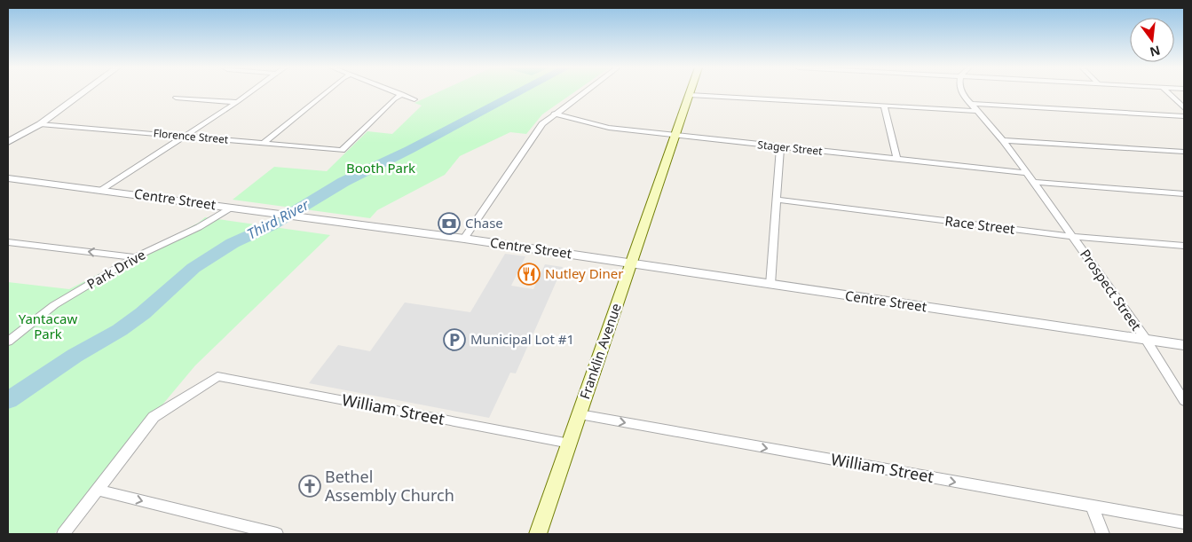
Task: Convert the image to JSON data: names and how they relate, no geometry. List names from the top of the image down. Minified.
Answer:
{"streets":{"main road":["Franklin Avenue"],"street":["Florence Street","Stager Street","Centre Street","Race Street","Park Drive","Prospect Street","William Street"]},"crossings":[["Stager Street","Prospect Street"],["Stager Street","Franklin Avenue"],["Centre Street","Park Drive"],["Centre Street","Prospect Street"],["Centre Street","Franklin Avenue"],["Race Street","Prospect Street"],["Franklin Avenue","William Street"]],"one_way":["William Street"],"water":["Third River"],"parks":["Booth Park","Yantacaw Park"],"places":{"bank":["Chase"],"restaurant":["Nutley Diner"],"parking":["Municipal Lot #1"],"church":["Bethel Assembly Church"]},"north":"bottom"}
